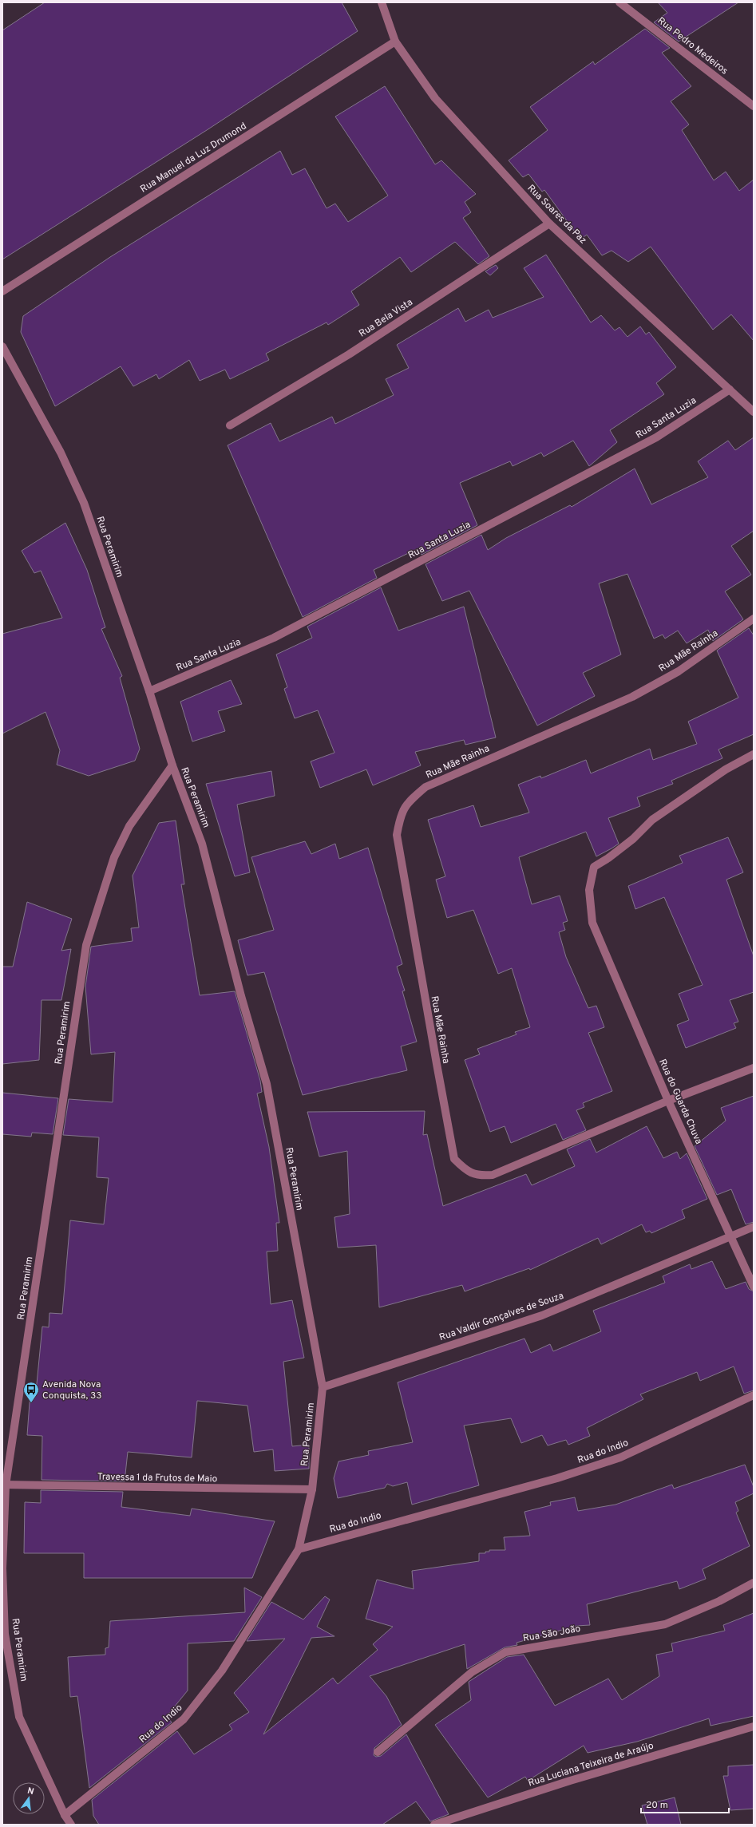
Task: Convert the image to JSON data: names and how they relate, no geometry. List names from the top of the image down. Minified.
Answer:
{"streets":{"street":["Rua Pedro Medeiros","Rua Manuel da Luz Drumond","Rua Soares da Paz","Rua Bela Vista","Rua Santa Luzia","Rua Peramirim","Rua Mãe Rainha","Rua do Guarda Chuva","Rua Valdir Gonçalves de Souza","Rua do Indio","Travessa 1 da Frutos de Maio","Rua São João","Rua Luciana Teixeira de Araújo"]},"crossings":[["Rua Manuel da Luz Drumond","Rua Soares da Paz"],["Rua Soares da Paz","Rua Bela Vista"],["Rua Soares da Paz","Rua Santa Luzia"],["Rua Santa Luzia","Rua Peramirim"],["Rua Peramirim","Rua Valdir Gonçalves de Souza"],["Rua Peramirim","Rua do Indio"],["Rua Peramirim","Travessa 1 da Frutos de Maio"],["Rua Mãe Rainha","Rua do Guarda Chuva"],["Rua do Guarda Chuva","Rua Valdir Gonçalves de Souza"]],"places":{"bus stop":["Avenida Nova Conquista, 33"]},"scale_bar":"20 m","north":"top"}
